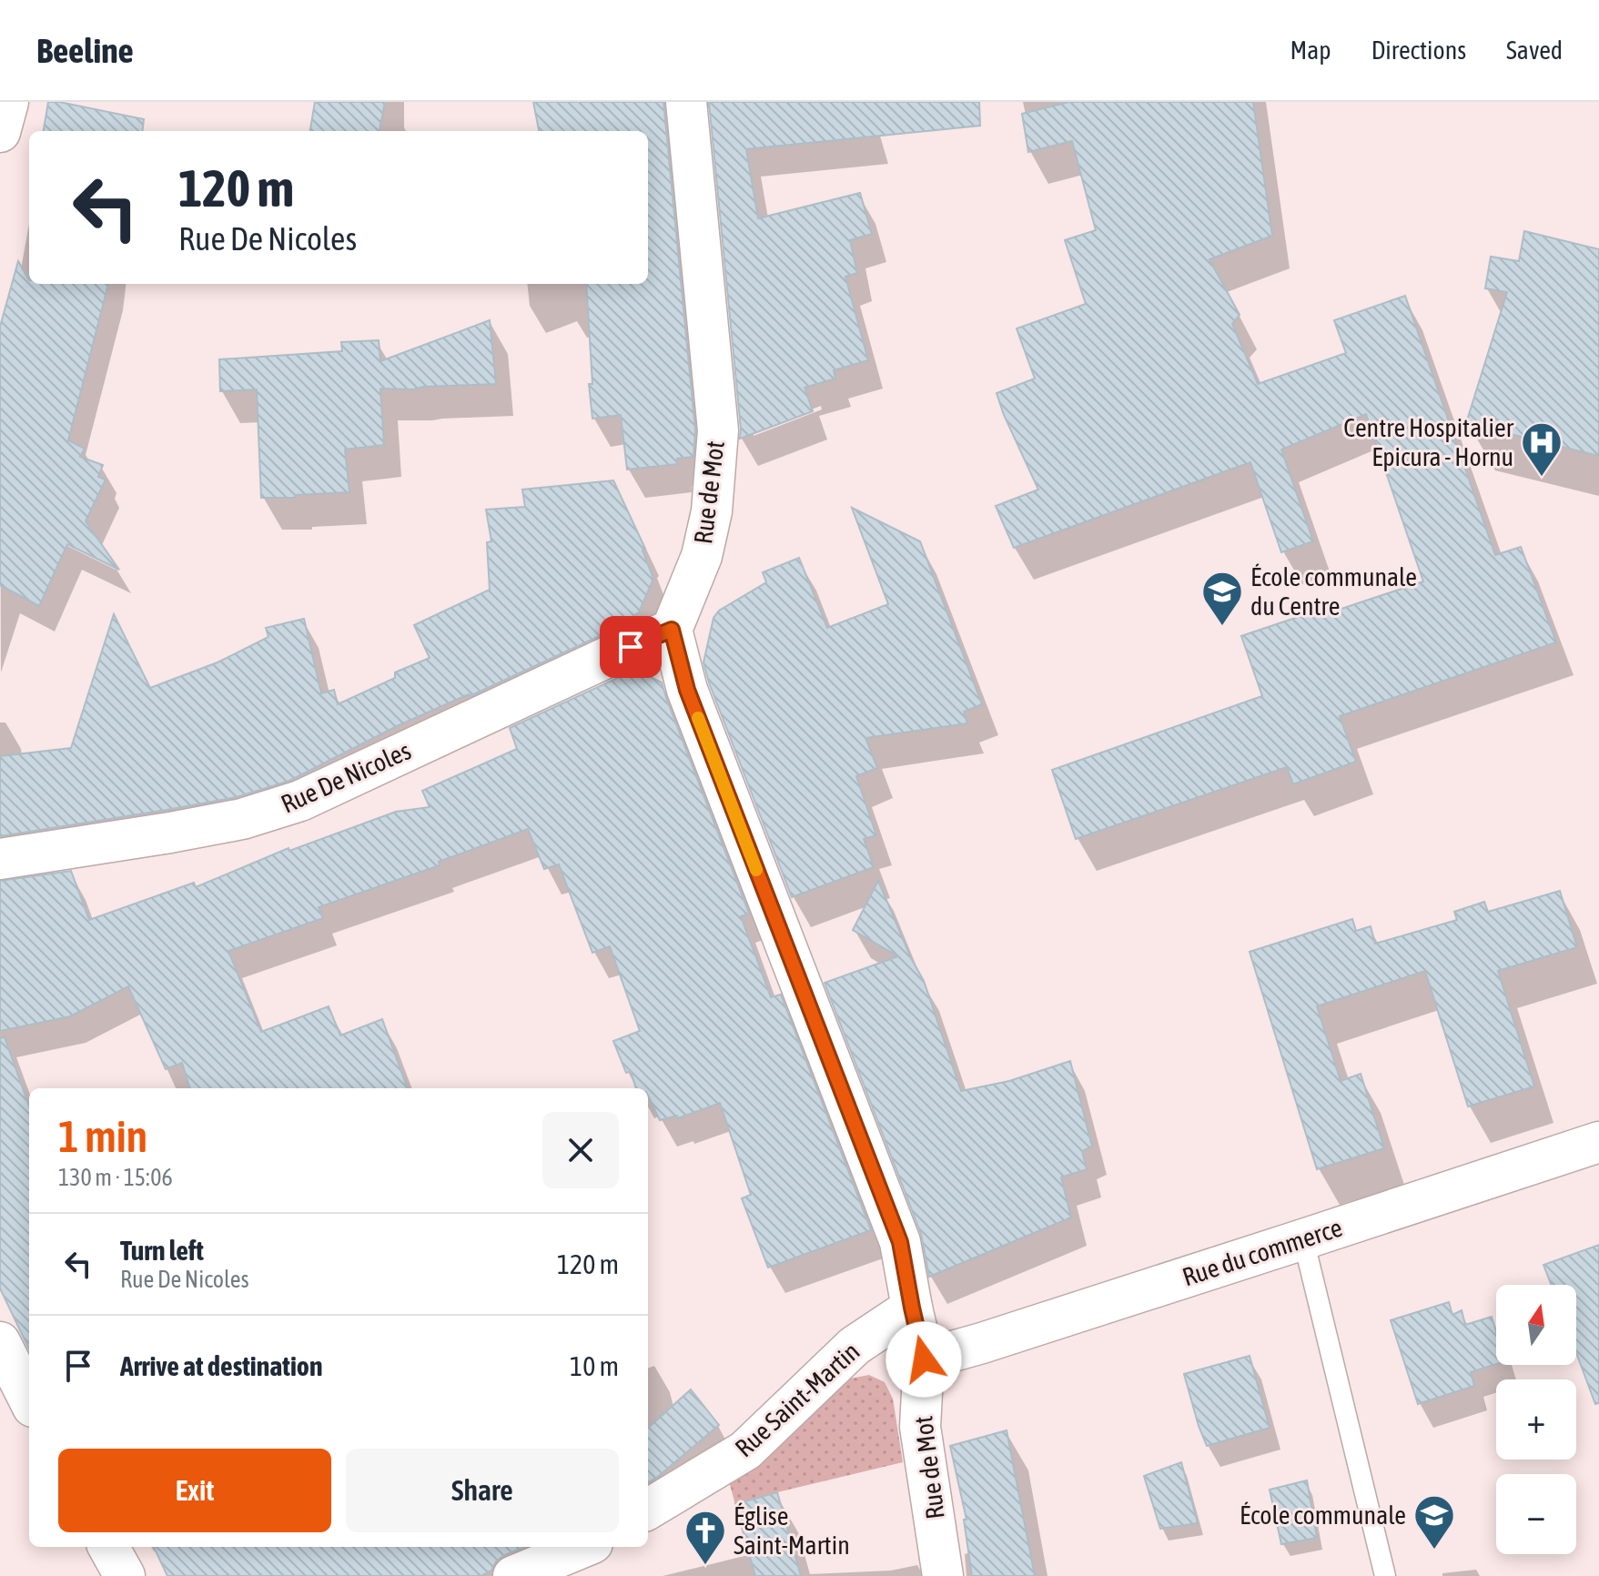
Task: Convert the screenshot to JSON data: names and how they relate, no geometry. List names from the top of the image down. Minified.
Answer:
{"streets":{"street":["Rue de Mot","Rue De Nicoles","Rue du commerce","Rue Saint-Martin"]},"crossings":[["Rue de Mot","Rue De Nicoles"],["Rue de Mot","Rue du commerce"],["Rue de Mot","Rue Saint-Martin"]],"places":{"hospital":["Centre Hospitalier Epicura - Hornu"],"school or university":["École communale du Centre","École communale"],"church":["Église Saint-Martin"]},"north":"top","page":{"header":"Beeline","nav":["Map","Directions","Saved"],"turn":["120 m","Rue De Nicoles"],"heading":["1 min","130 m · 15:06"],"list":[{"name":"Turn left","note":"Rue De Nicoles","value":"120 m"},{"name":"Arrive at destination","value":"10 m"}],"map_buttons":["+","−"],"buttons":["Exit","Share"]}}
